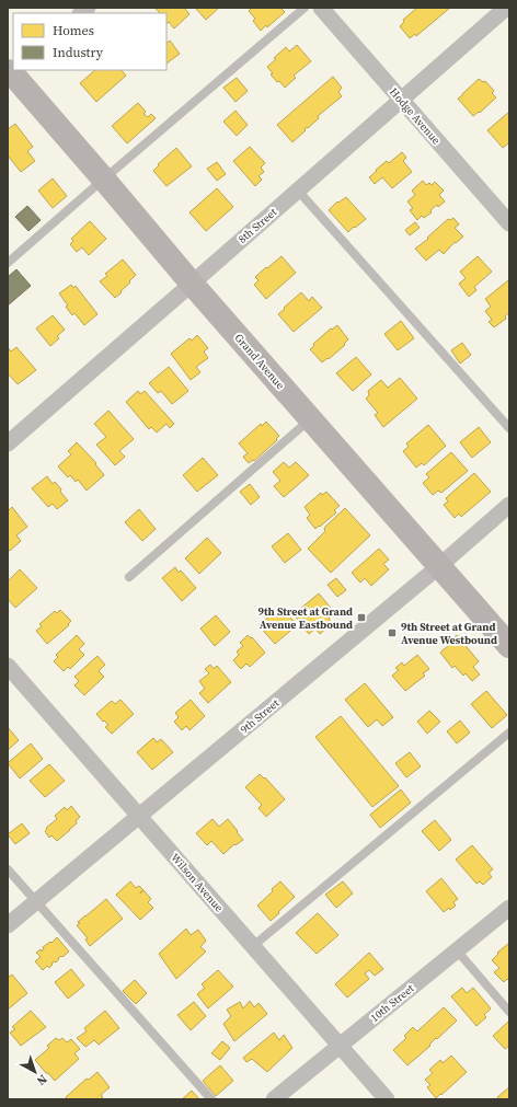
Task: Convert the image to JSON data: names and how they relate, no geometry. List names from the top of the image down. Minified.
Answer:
{"streets":{"main road":["Grand Avenue"],"street":["Hodge Avenue","8th Street","9th Street","Wilson Avenue","10th Street"]},"crossings":[["Hodge Avenue","8th Street"],["8th Street","Grand Avenue"],["Grand Avenue","9th Street"],["9th Street","Wilson Avenue"],["Wilson Avenue","10th Street"]],"places":{"transit":["9th Street at Grand Avenue Eastbound","9th Street at Grand Avenue Westbound"]},"legend":["Homes","Industry"],"north":"bottom right"}
